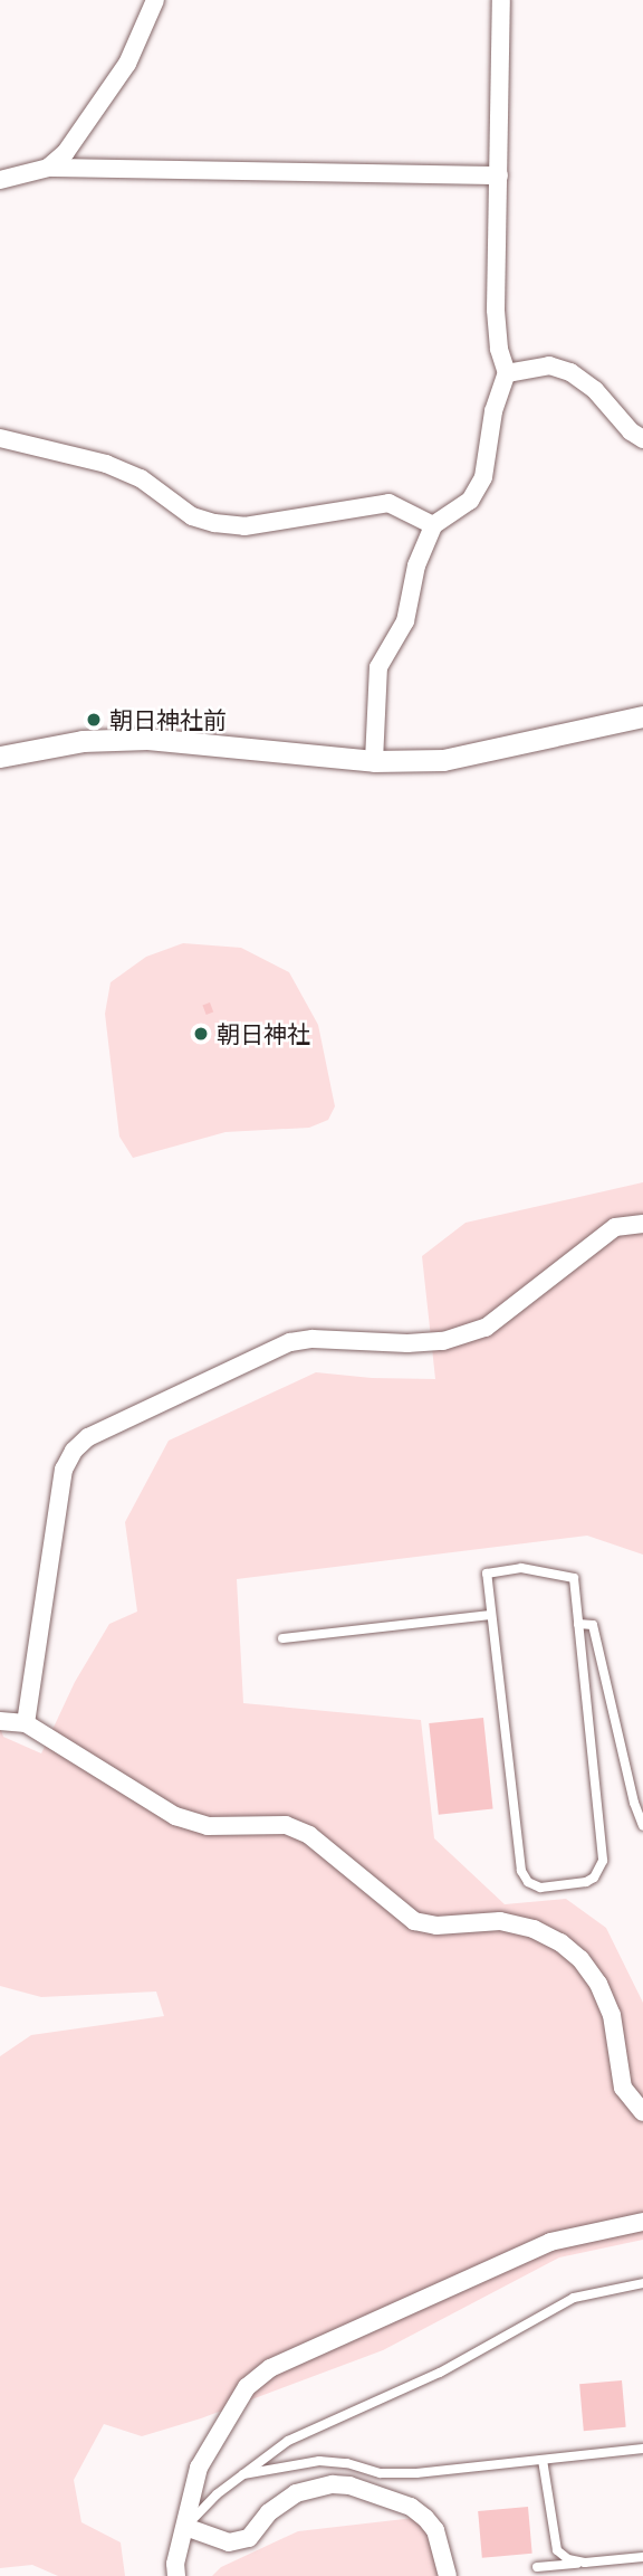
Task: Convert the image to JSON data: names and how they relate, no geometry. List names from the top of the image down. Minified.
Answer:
{"places":["朝日神社前","朝日神社"]}
